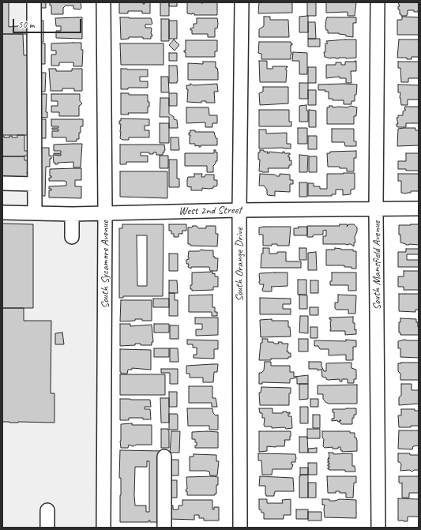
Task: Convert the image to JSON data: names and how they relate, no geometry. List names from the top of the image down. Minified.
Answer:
{"streets":{"street":["West 2nd Street","South Sycamore Avenue","South Orange Drive","South Mansfield Avenue"]},"crossings":[["West 2nd Street","South Sycamore Avenue"],["West 2nd Street","South Orange Drive"],["West 2nd Street","South Mansfield Avenue"]],"scale_bar":"50 m"}
